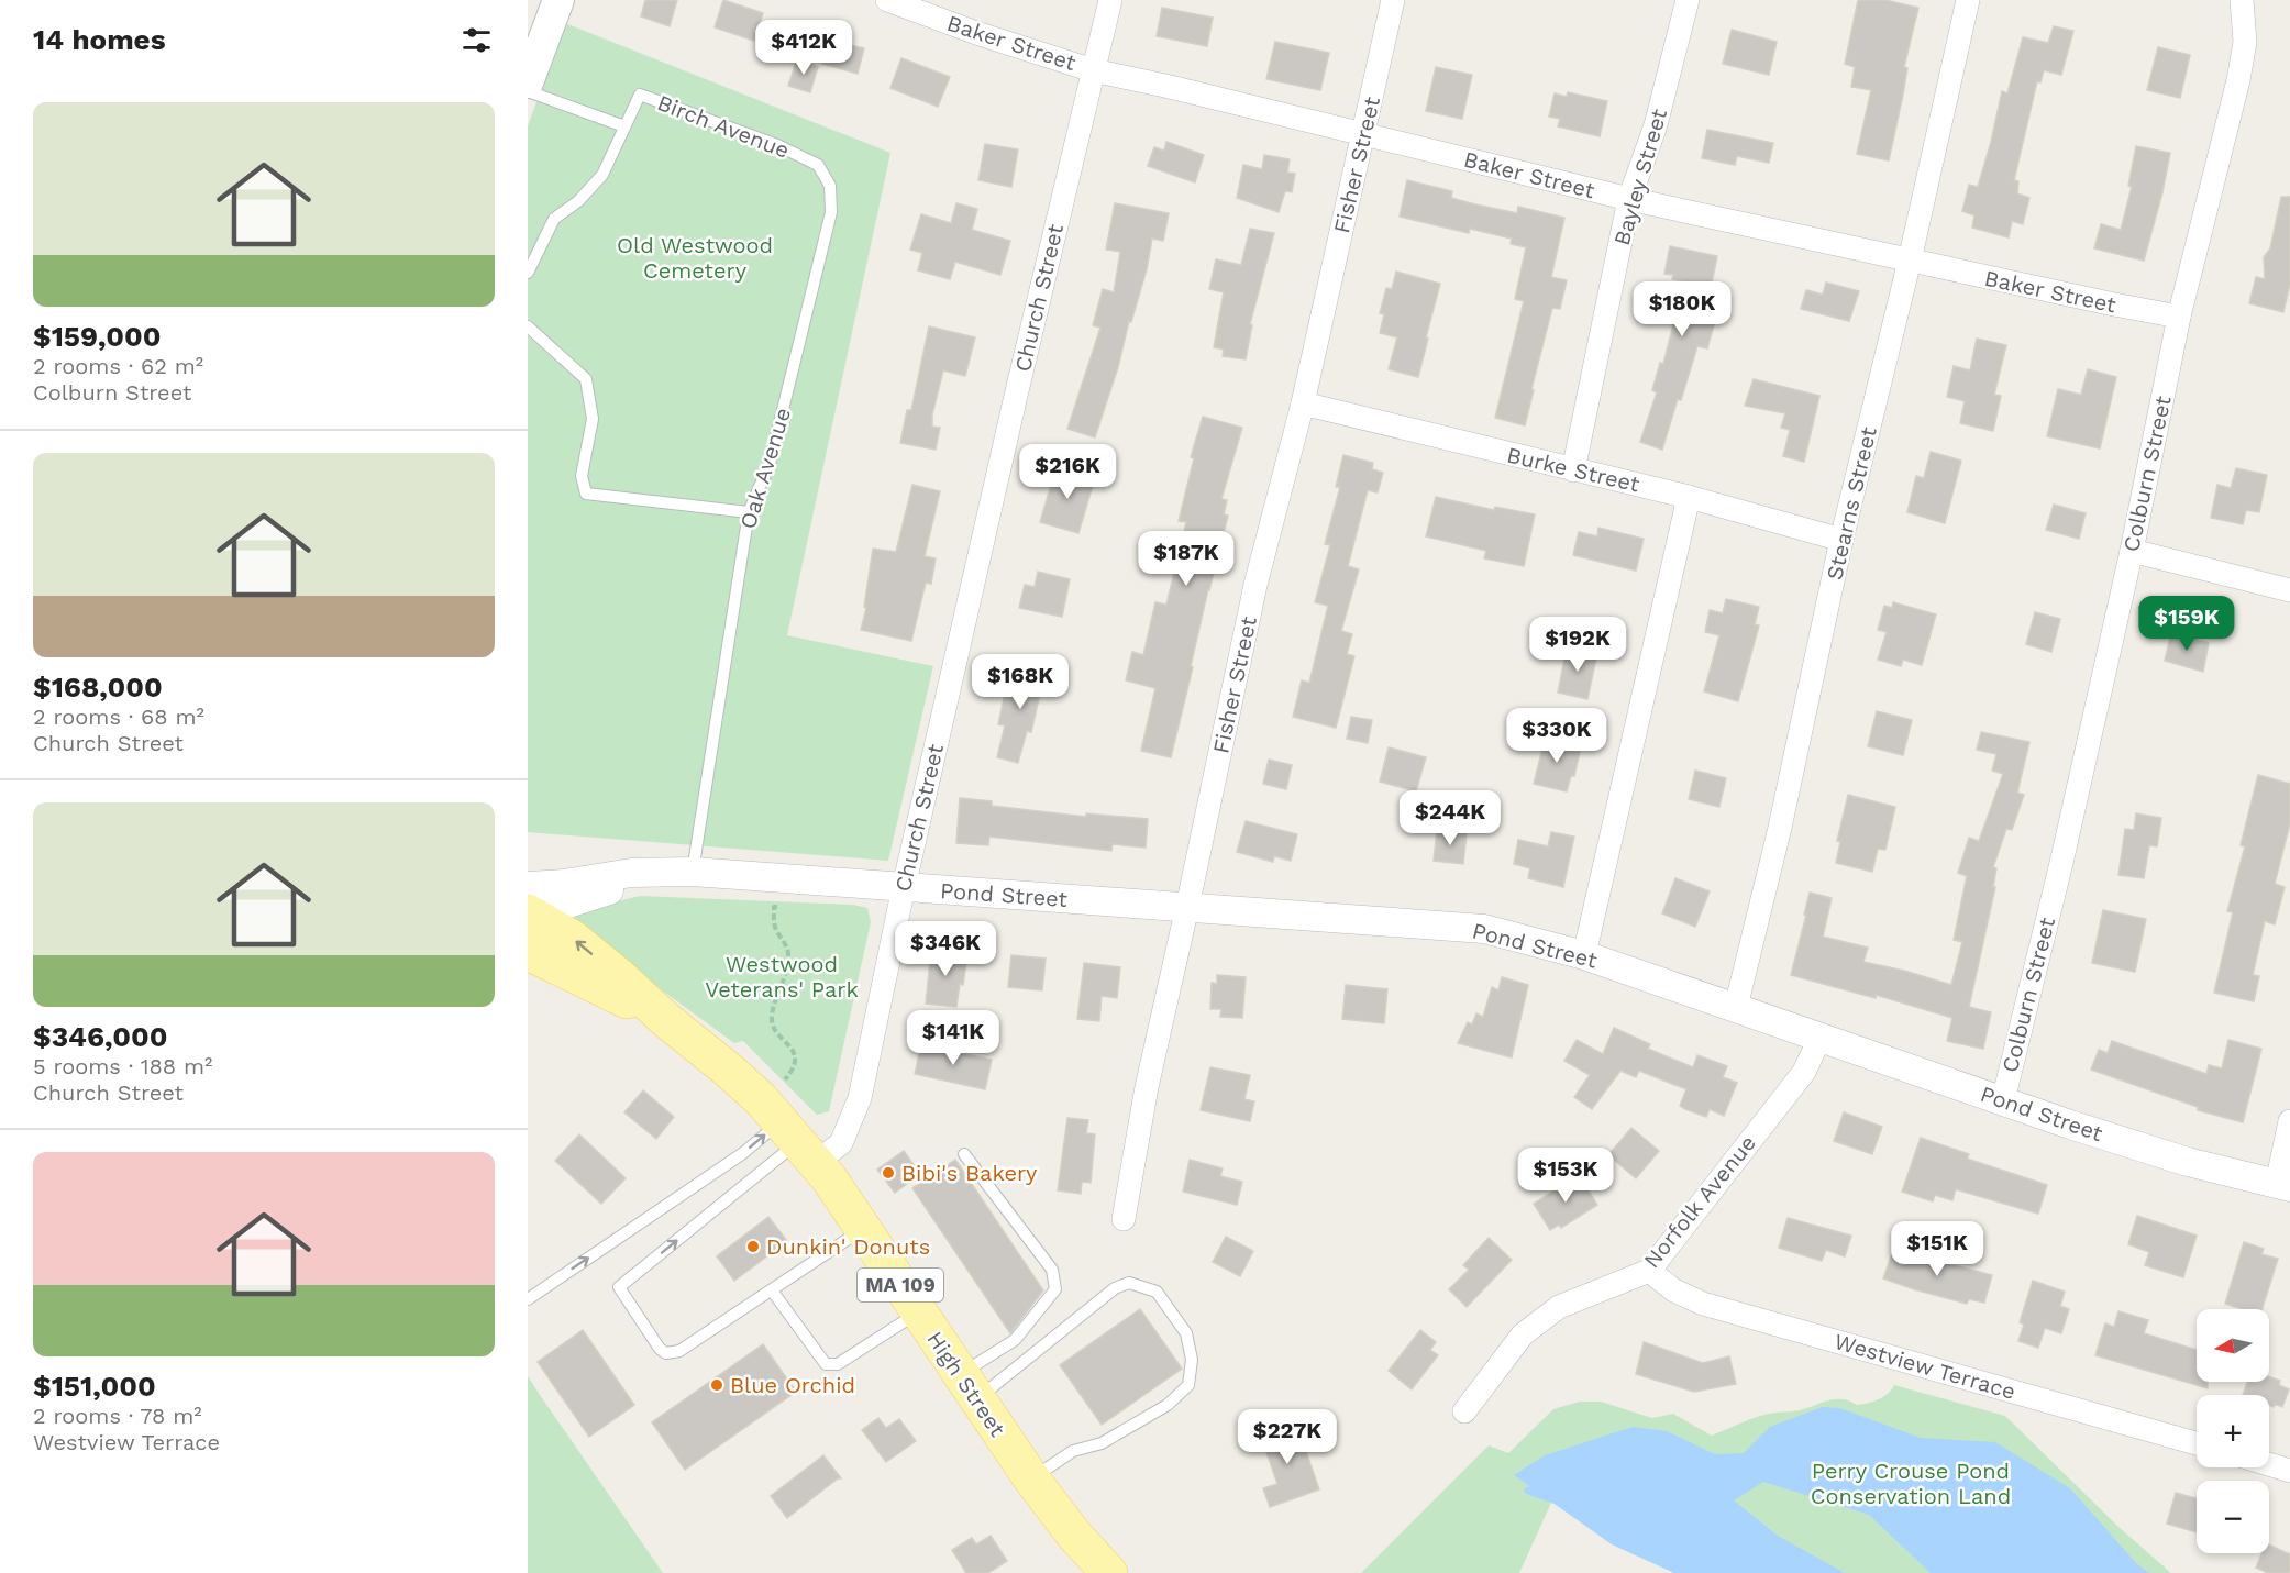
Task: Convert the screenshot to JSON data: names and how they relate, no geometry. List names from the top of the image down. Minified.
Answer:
{"streets":{"main road":["MA 109","High Street"],"street":["Baker Street","Fisher Street","Bayley Street","Church Street","Burke Street","Colburn Street","Stearns Street","Pond Street","Norfolk Avenue","Westview Terrace"],"lane":["Birch Avenue","Oak Avenue"]},"crossings":[["Baker Street","Fisher Street"],["Baker Street","Bayley Street"],["Baker Street","Church Street"],["Baker Street","Colburn Street"],["Baker Street","Stearns Street"],["Birch Avenue","Oak Avenue"],["Fisher Street","Burke Street"],["Fisher Street","Pond Street"],["Bayley Street","Burke Street"],["Church Street","Pond Street"],["Church Street","High Street"],["Oak Avenue","Pond Street"],["Burke Street","Stearns Street"],["Colburn Street","Pond Street"],["Stearns Street","Pond Street"],["Pond Street","Norfolk Avenue"],["Pond Street","High Street"],["Norfolk Avenue","Westview Terrace"]],"parks":["Old Westwood Cemetery","Westwood Veterans' Park","Perry Crouse Pond Conservation Land"],"places":["Bibi's Bakery","Dunkin' Donuts","Blue Orchid"],"north":"left","page":{"heading":"14 homes","price":["$412K","$180K","$216K","$187K","$159K","$192K","$168K","$330K","$244K","$346K","$141K","$153K","$151K","$227K"],"list":[{"name":"$159,000","note":"2 rooms · 62 m² · Colburn Street"},{"name":"$168,000","note":"2 rooms · 68 m² · Church Street"},{"name":"$346,000","note":"5 rooms · 188 m² · Church Street"},{"name":"$151,000","note":"2 rooms · 78 m² · Westview Terrace"}],"map_buttons":["+","−"]}}
